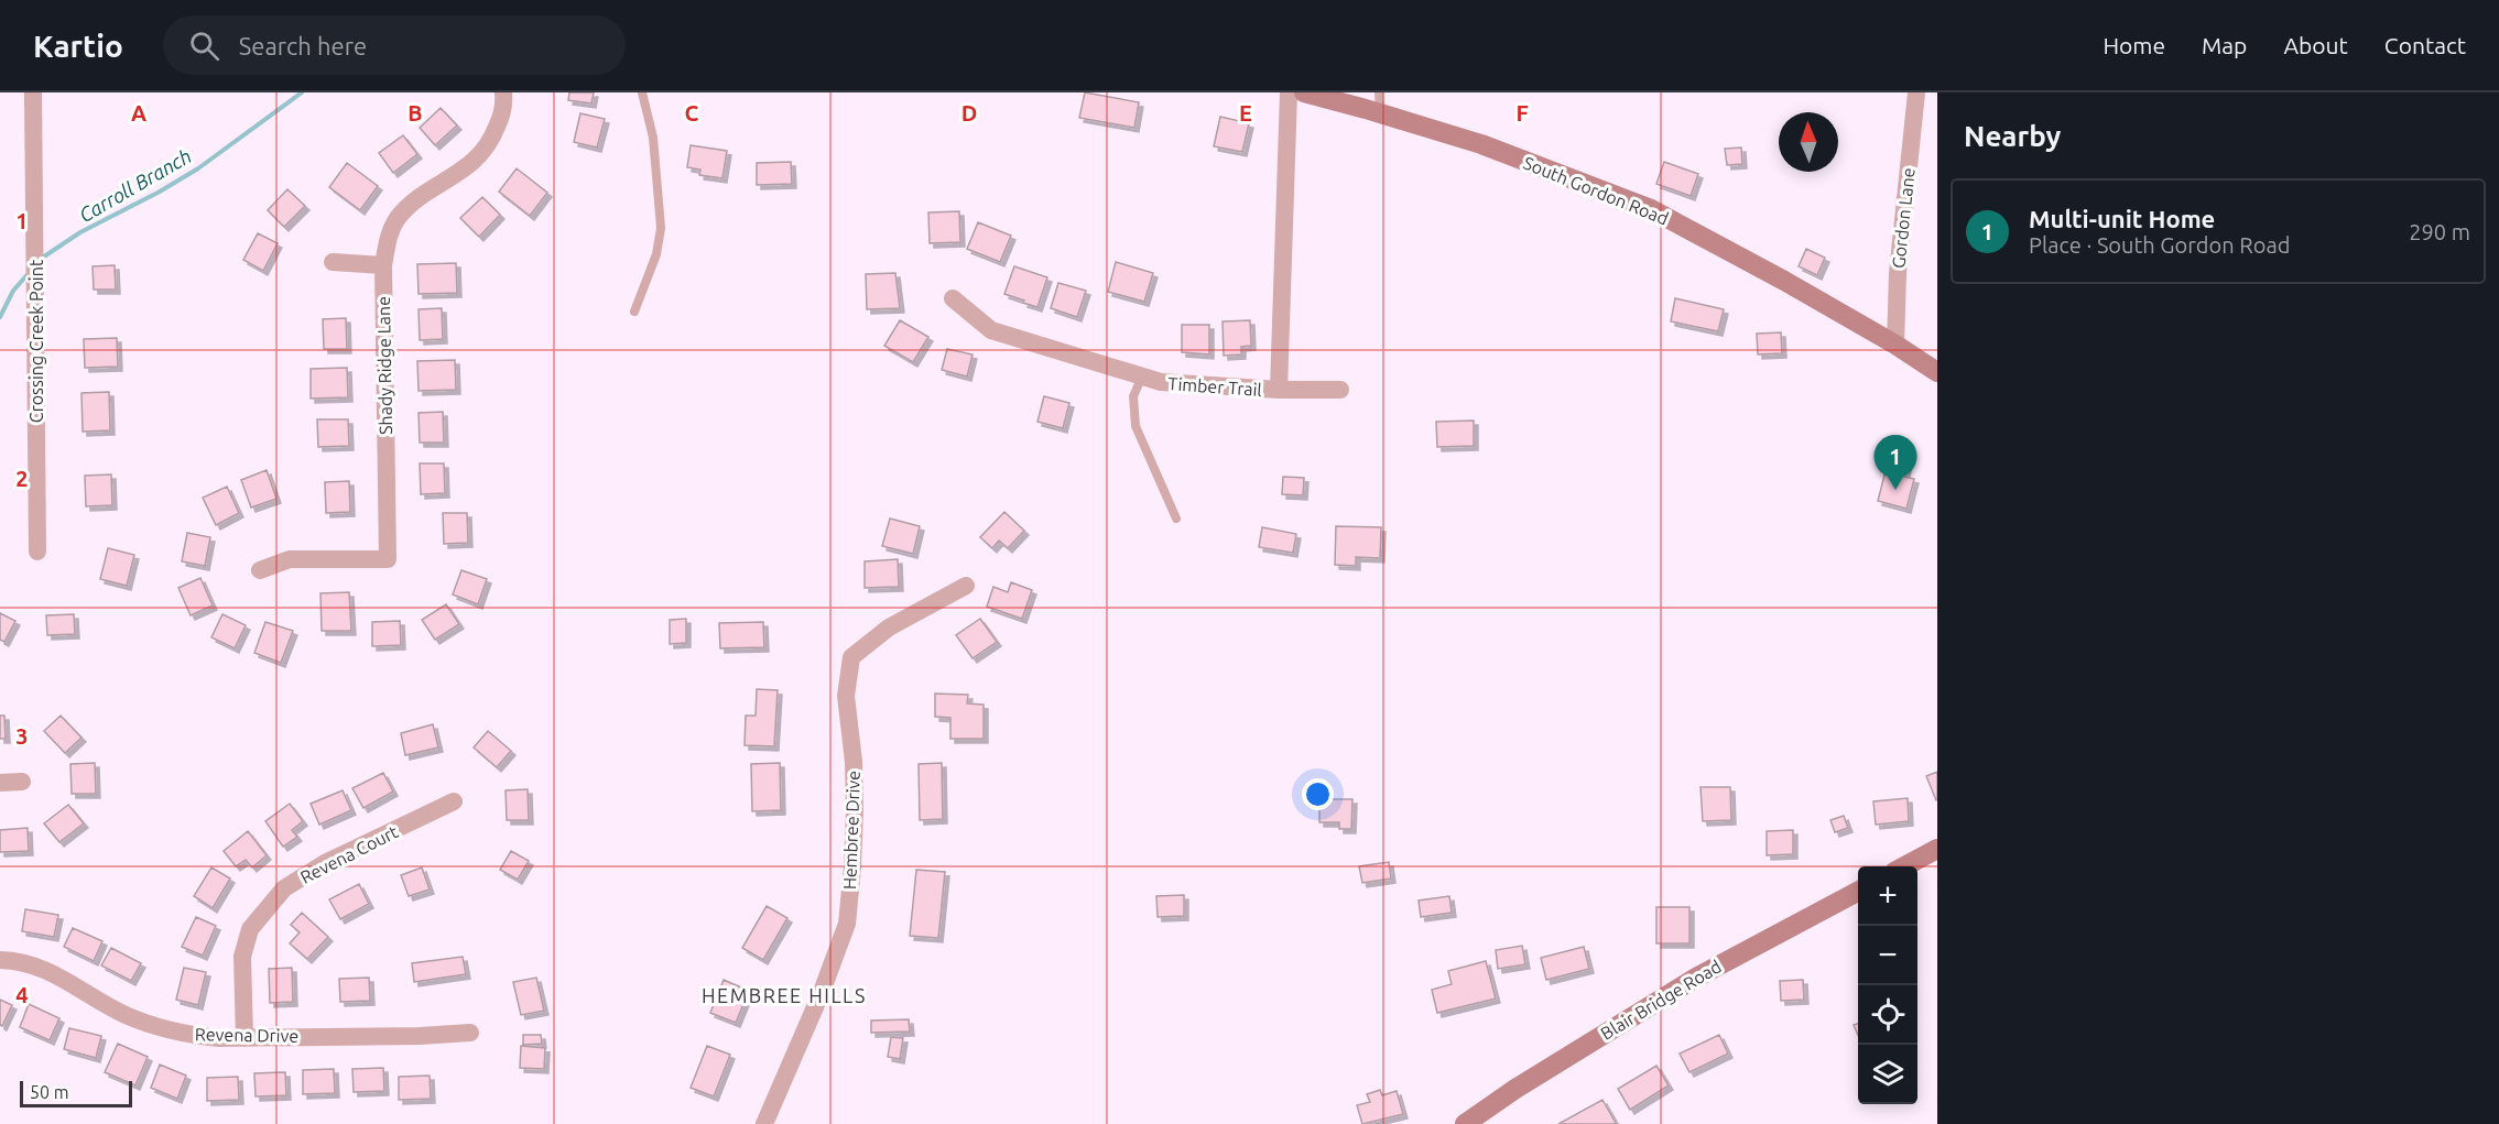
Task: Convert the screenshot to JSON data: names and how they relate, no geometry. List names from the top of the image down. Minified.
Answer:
{"streets":{"street":["South Gordon Road","Gordon Lane","Crossing Creek Point","Shady Ridge Lane","Timber Trail","Hembree Drive","Revena Court","Blair Bridge Road","Revena Drive"]},"crossings":[["South Gordon Road","Gordon Lane"],["Revena Court","Revena Drive"]],"districts":["HEMBREE HILLS"],"water":["Carroll Branch"],"scale_bar":"50 m","north":"top","page":{"header":"Kartio","search":"Search here","nav":["Home","Map","About","Contact"],"heading":"Nearby","list":[{"mark":"1","name":"Multi-unit Home","note":"Place · South Gordon Road","value":"290 m"}],"pins":"1","map_buttons":["+","−"],"scale":"50 m"},"grid":{"columns":["A","B","C","D","E","F"],"rows":["1","2","3","4"]}}
